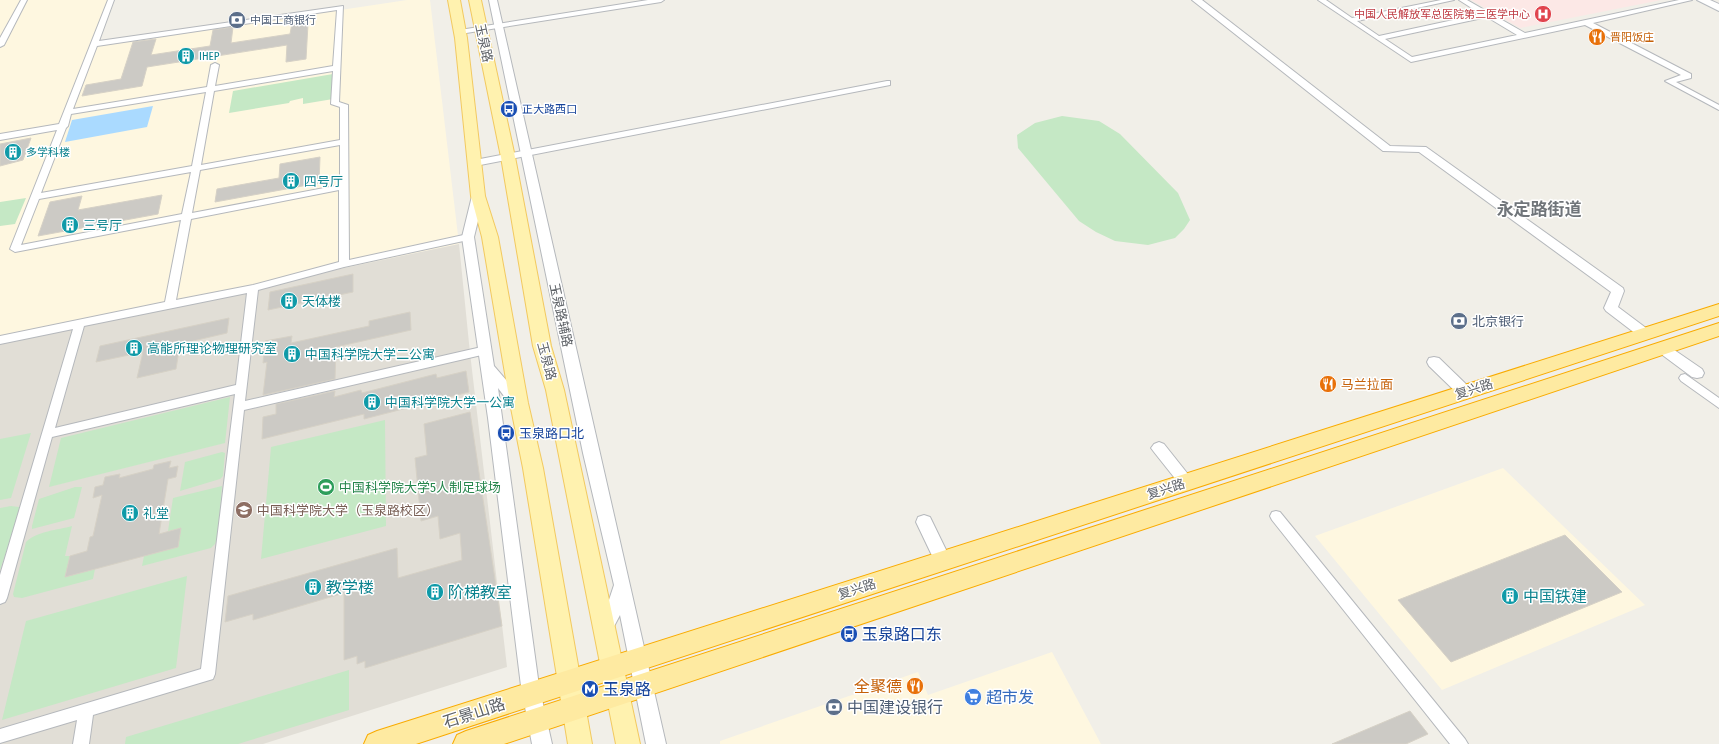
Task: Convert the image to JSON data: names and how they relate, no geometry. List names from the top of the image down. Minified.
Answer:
{"streets":{"highway":["复兴路","石景山路"],"main road":["玉泉路"],"street":["玉泉路辅路"]},"crossings":[["玉泉路","复兴路"],["玉泉路","石景山路"],["复兴路","石景山路"]],"districts":["永定路街道"],"places":{"hospital":["中国人民解放军总医院第三医学中心"],"bank":["中国工商银行","北京银行","中国建设银行"],"restaurant":["晋阳饭庄","马兰拉面","全聚德"],"building":["IHEP","多学科楼","四号厅","三号厅","天体楼","高能所理论物理研究室","中国科学院大学二公寓","中国科学院大学一公寓","礼堂","教学楼","阶梯教室","中国铁建"],"bus stop":["正大路西口","玉泉路口北","玉泉路口东"],"sports":["中国科学院大学5人制足球场"],"school or university":["中国科学院大学（玉泉路校区）"],"metro station":["玉泉路"],"supermarket":["超市发"]}}
